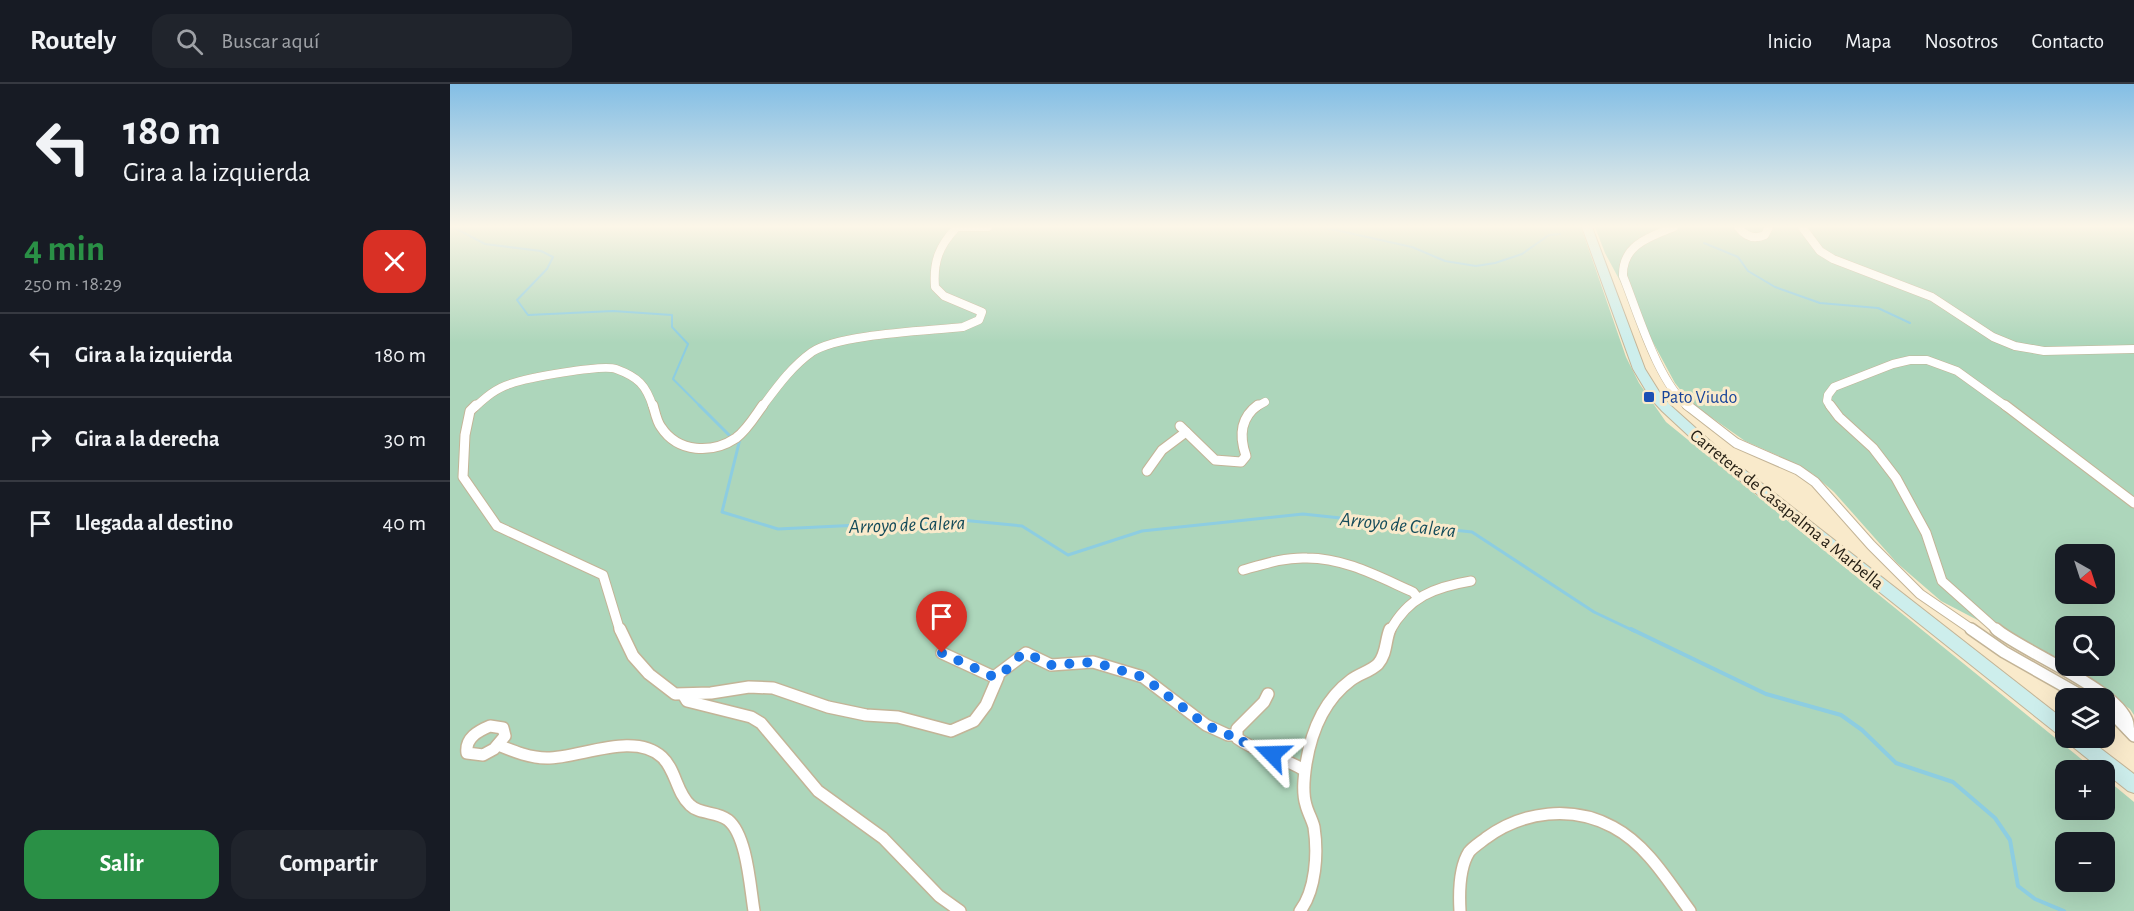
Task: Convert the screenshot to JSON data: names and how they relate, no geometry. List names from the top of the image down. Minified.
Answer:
{"streets":{"main road":["Carretera de Casapalma a Marbella"]},"water":["Arroyo de Calera"],"places":{"transit":["Pato Viudo"]},"north":"bottom right","page":{"header":"Routely","search":"Buscar aquí","nav":["Inicio","Mapa","Nosotros","Contacto"],"turn":["180 m","Gira a la izquierda"],"heading":["4 min","250 m · 18:29"],"list":[{"name":"Gira a la izquierda","value":"180 m"},{"name":"Gira a la derecha","value":"30 m"},{"name":"Llegada al destino","value":"40 m"}],"map_buttons":["+","−"],"buttons":["Salir","Compartir"]}}
